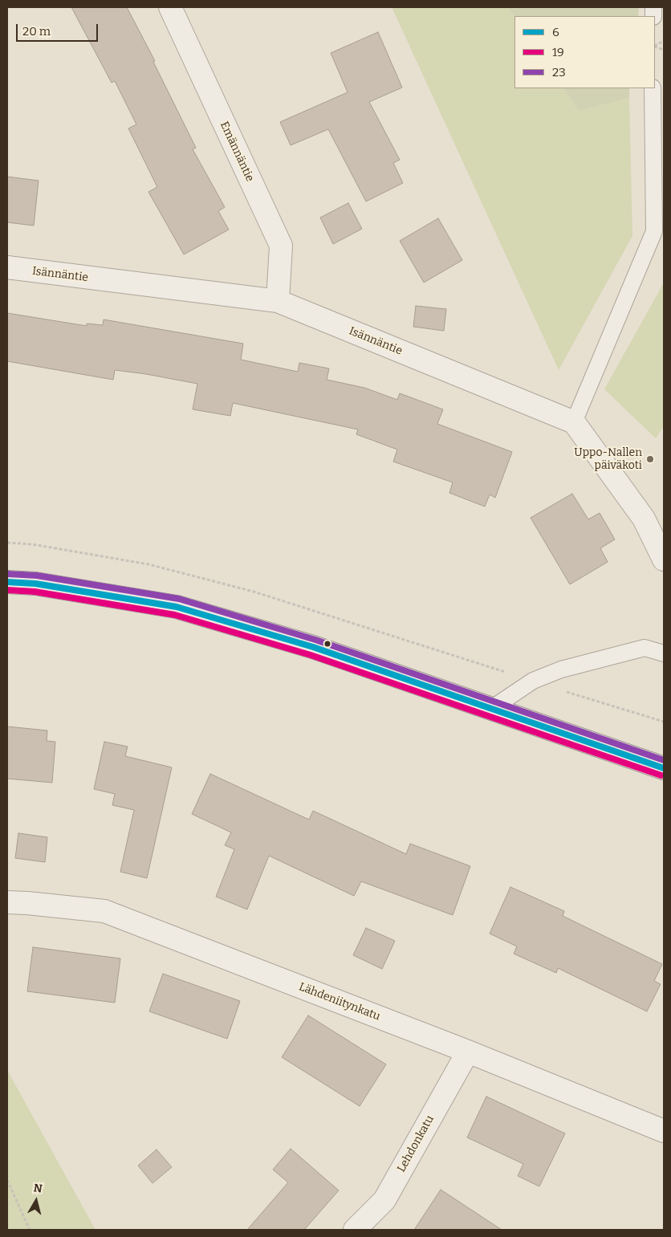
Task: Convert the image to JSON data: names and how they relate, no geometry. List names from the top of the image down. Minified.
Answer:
{"streets":{"street":["Emännäntie","Isännäntie","Lähdeniitynkatu","Lehdonkatu"]},"crossings":[["Emännäntie","Isännäntie"],["Lähdeniitynkatu","Lehdonkatu"]],"places":["Uppo-Nallen päiväkoti"],"lines":["transit line 23","transit line 6","transit line 19"],"legend":["6","19","23"],"scale_bar":"20 m","north":"top"}
